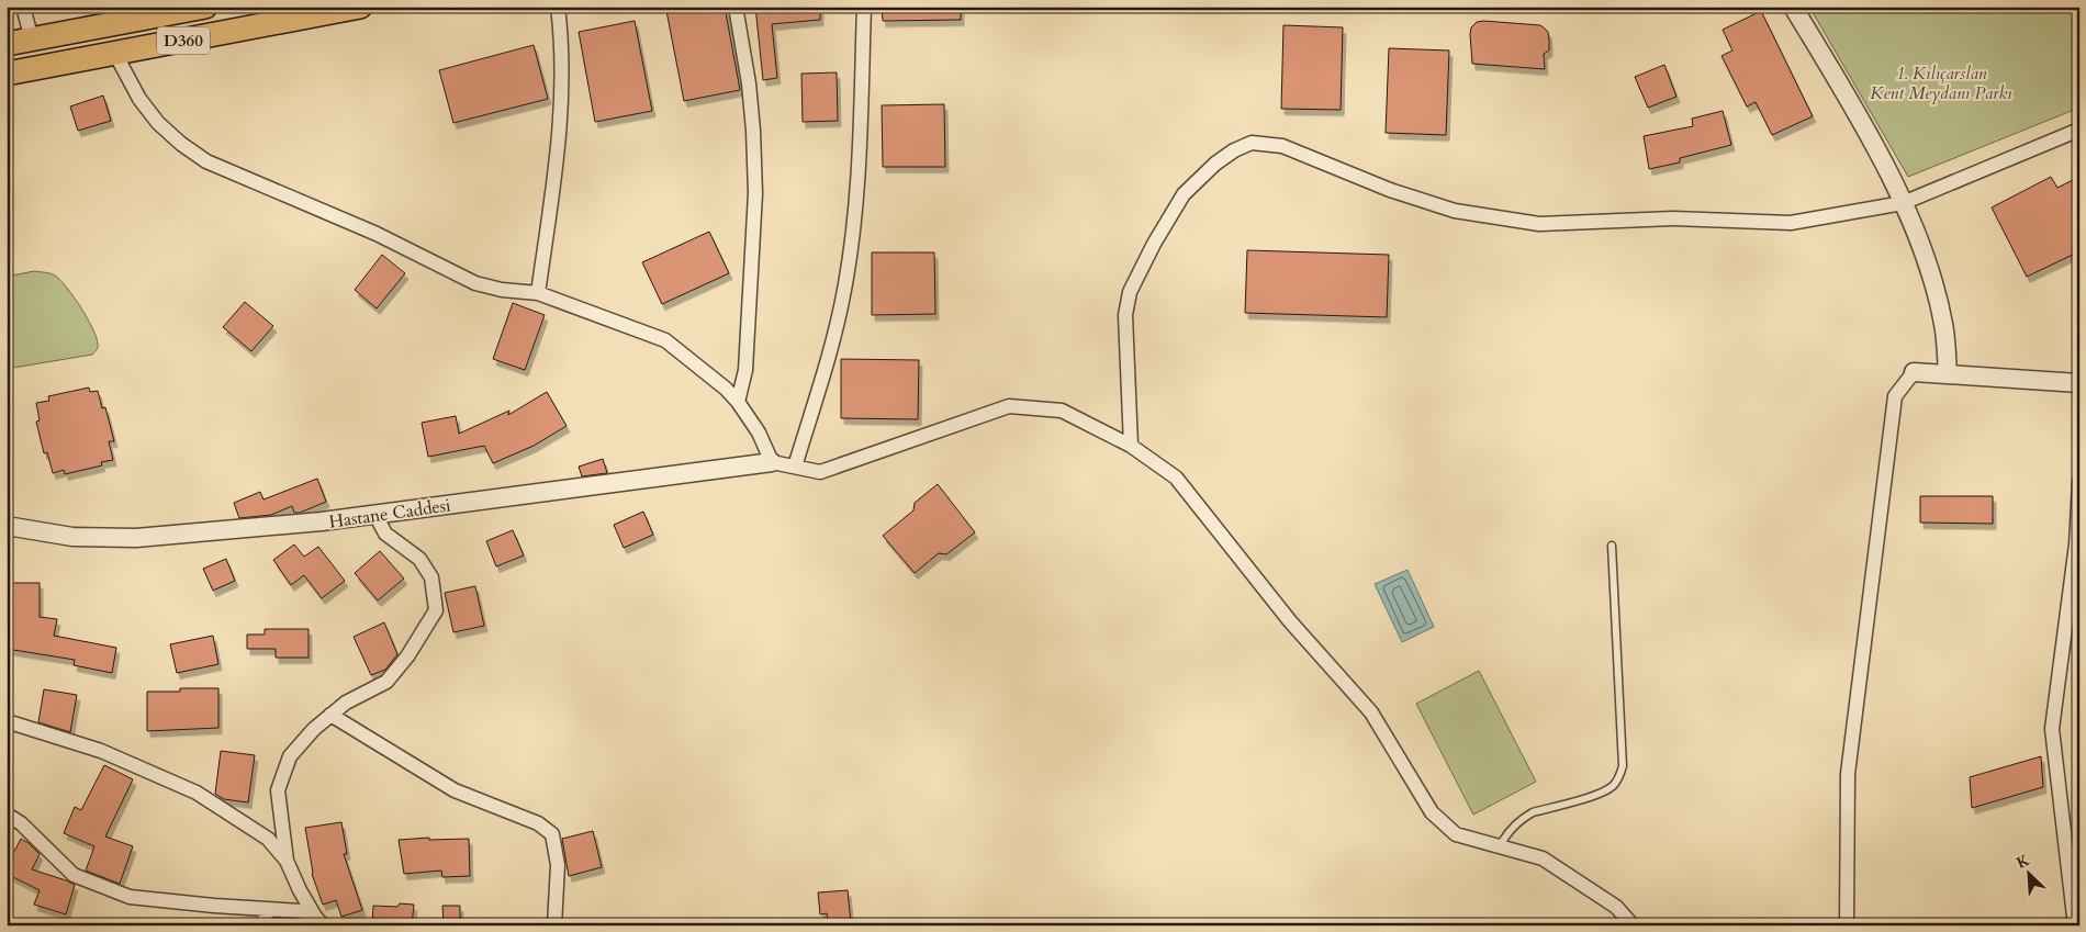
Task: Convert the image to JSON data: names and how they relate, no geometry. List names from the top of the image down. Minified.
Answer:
{"streets":{"highway":["D360"],"street":["Hastane Caddesi"]},"parks":["1. Kılıçarslan Kent Meydanı Parkı"],"north":"top left"}
